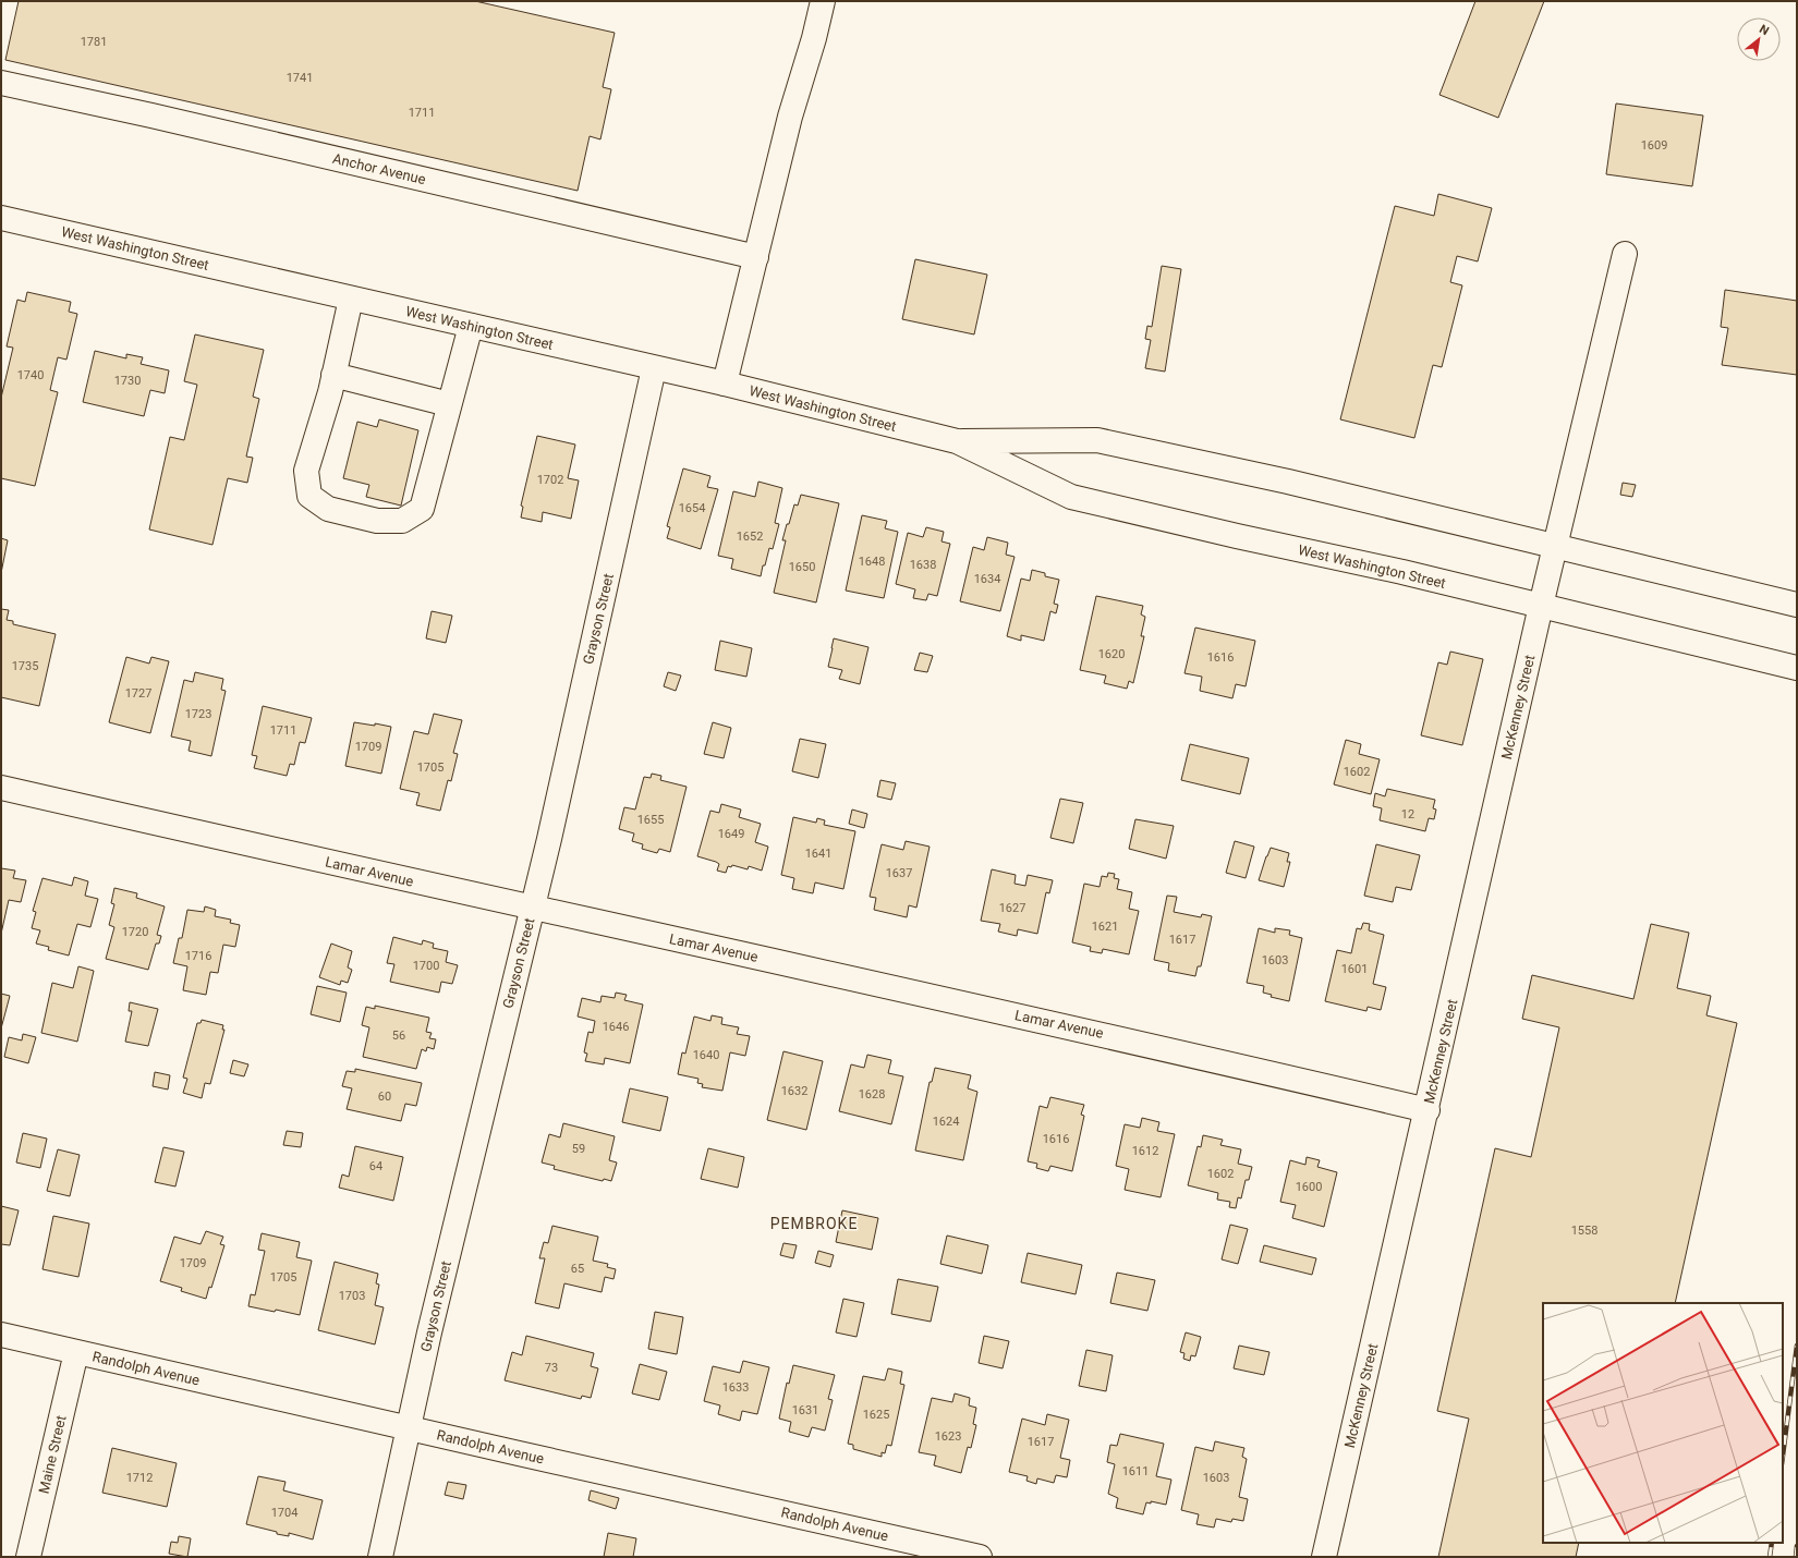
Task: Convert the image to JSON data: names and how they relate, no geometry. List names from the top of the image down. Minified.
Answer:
{"streets":{"street":["Anchor Avenue","West Washington Street","Grayson Street","McKenney Street","Lamar Avenue","Randolph Avenue","Maine Street"]},"crossings":[["West Washington Street","Grayson Street"],["West Washington Street","McKenney Street"],["Grayson Street","Lamar Avenue"],["Grayson Street","Randolph Avenue"],["McKenney Street","Lamar Avenue"],["Randolph Avenue","Maine Street"]],"districts":["PEMBROKE"],"house_numbers":["1781","1741","1711","1609","1740","1730","1702","1654","1652","1648","1638","1650","1634","1620","1616","1735","1727","1723","1711","1709","1705","1602","12","1655","1649","1641","1637","1627","1621","1720","1617","1716","1603","1700","1601","1646","56","1640","1632","1628","60","1624","1616","59","1612","64","1602","1600","1558","1709","65","1705","1703","73","1633","1631","1625","1623","1617","1611","1712","1603","1704"],"north":"top right"}
